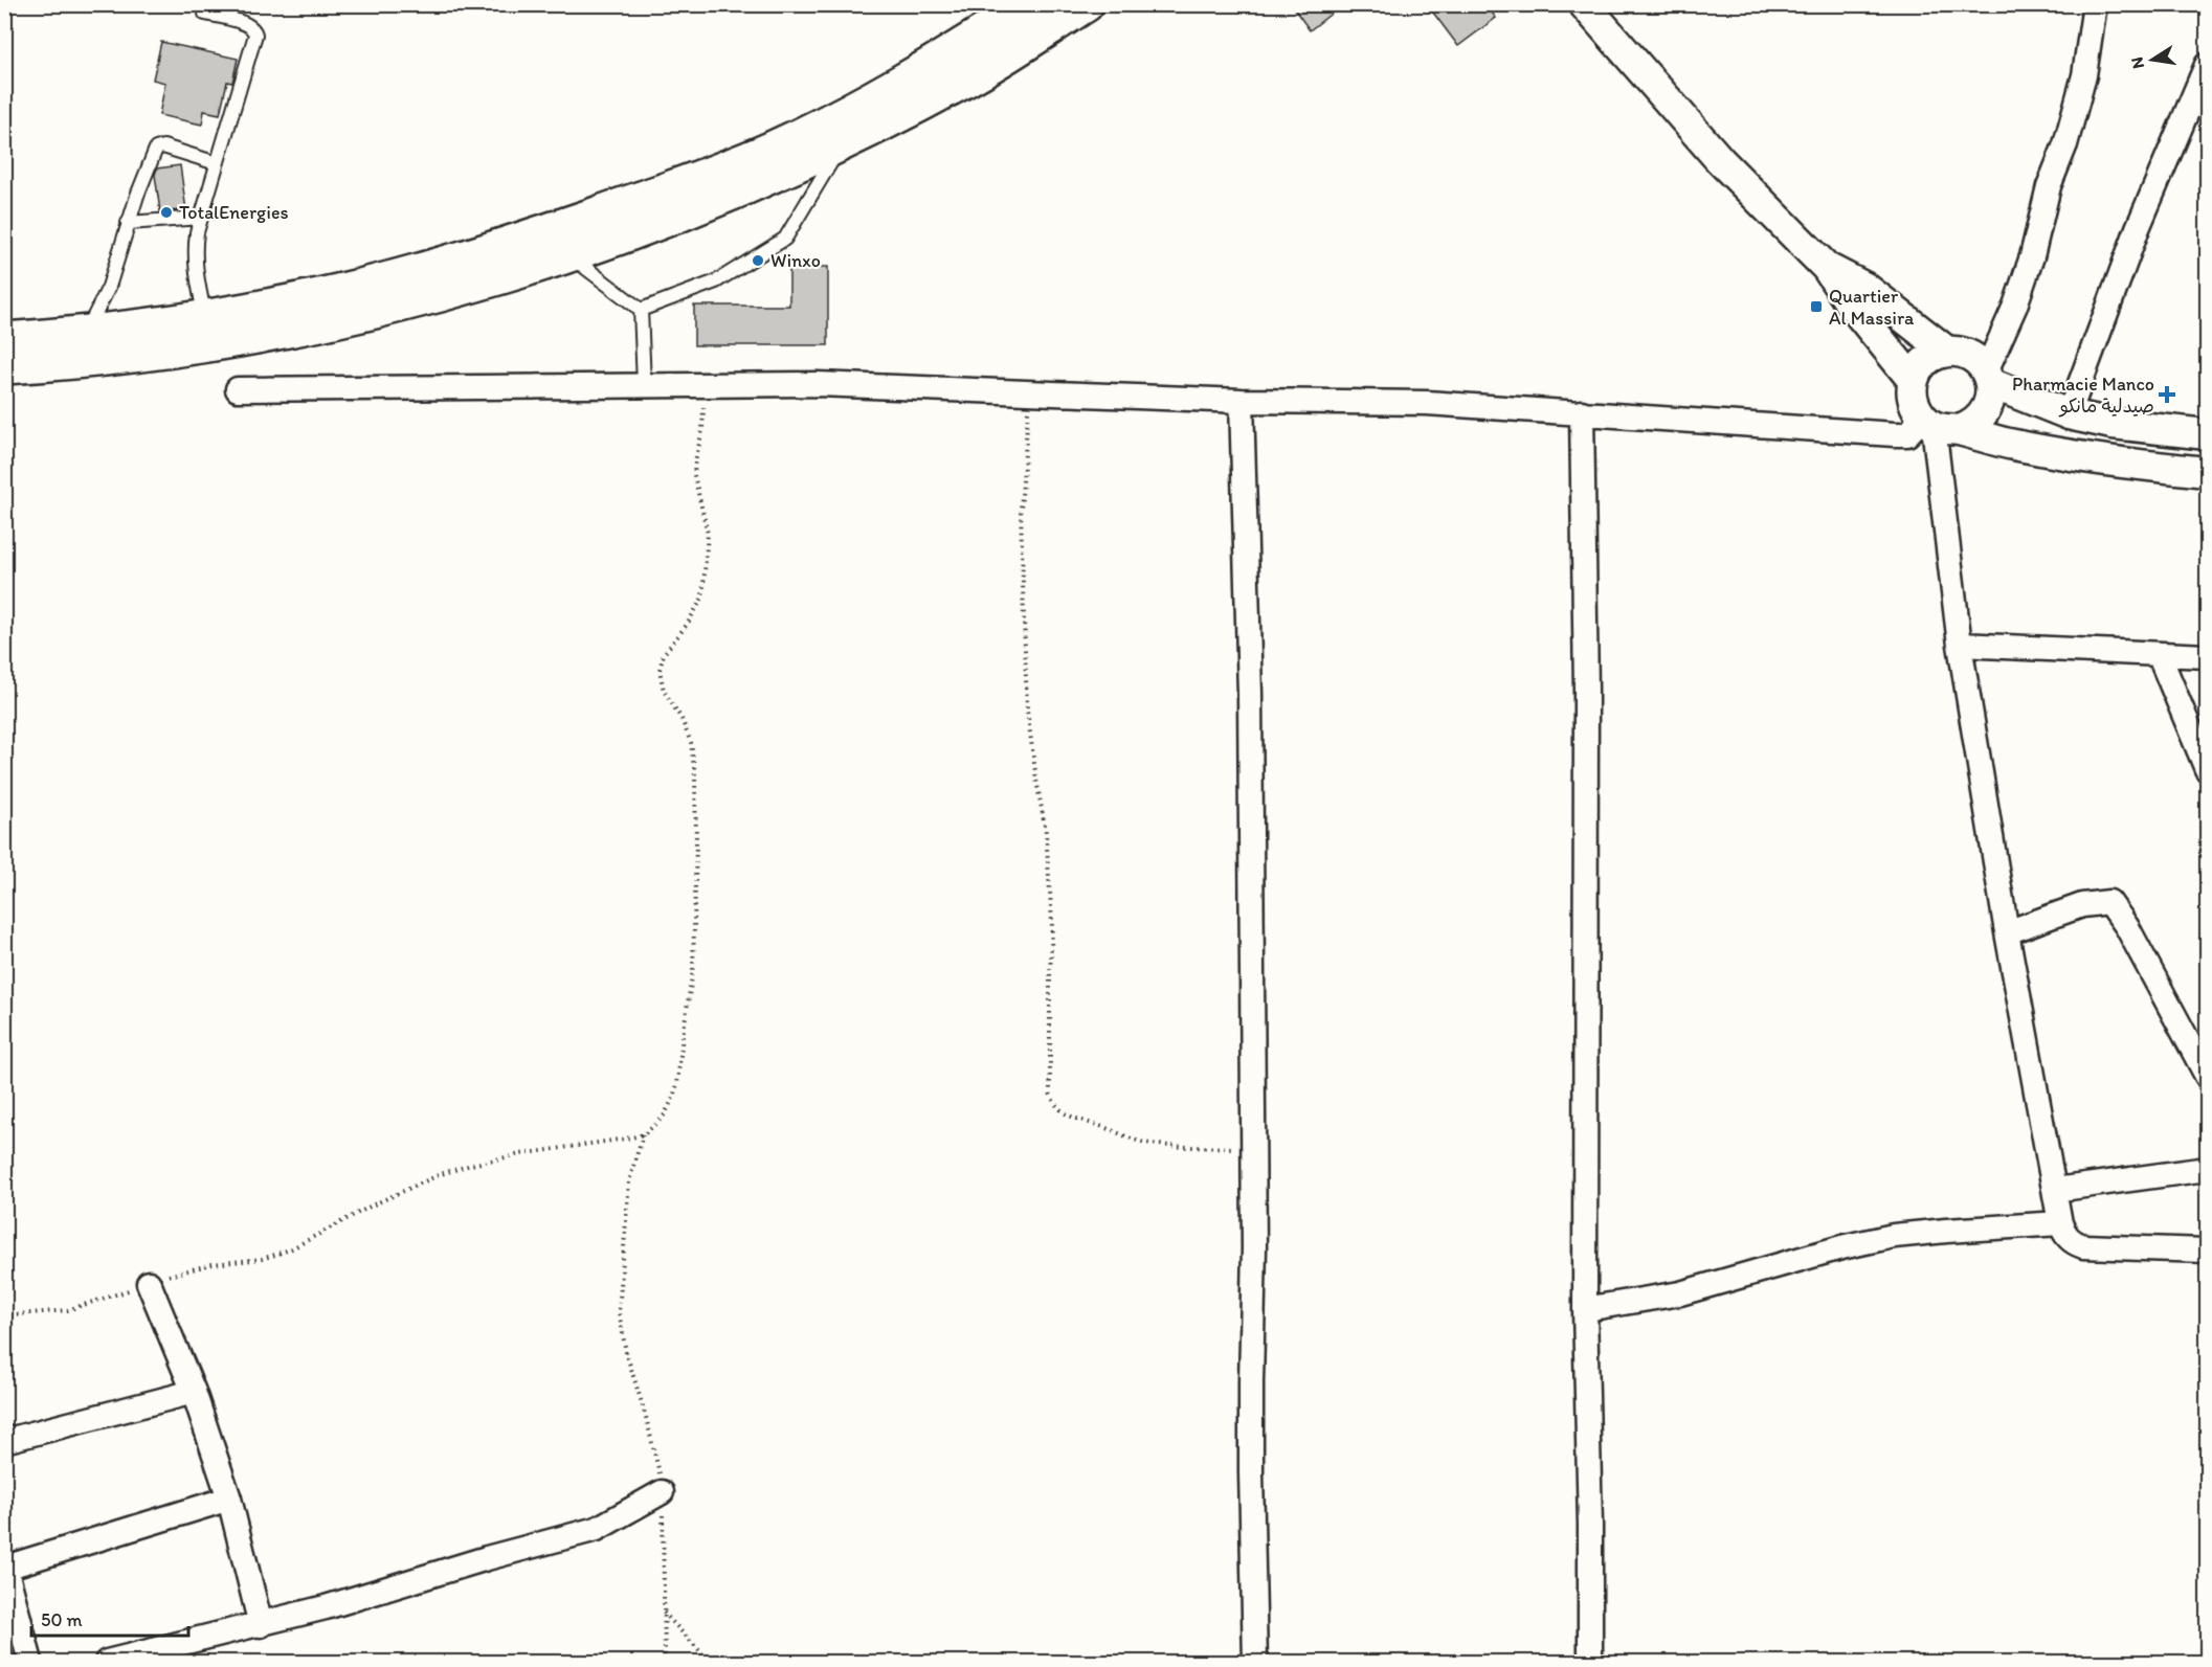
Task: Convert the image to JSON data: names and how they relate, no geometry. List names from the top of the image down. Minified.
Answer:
{"places":{"other":["TotalEnergies","Winxo"],"transit":["Quartier Al Massira"],"health":["Pharmacie Manco صيدلية مانكو"]},"scale_bar":"50 m","north":"left"}
